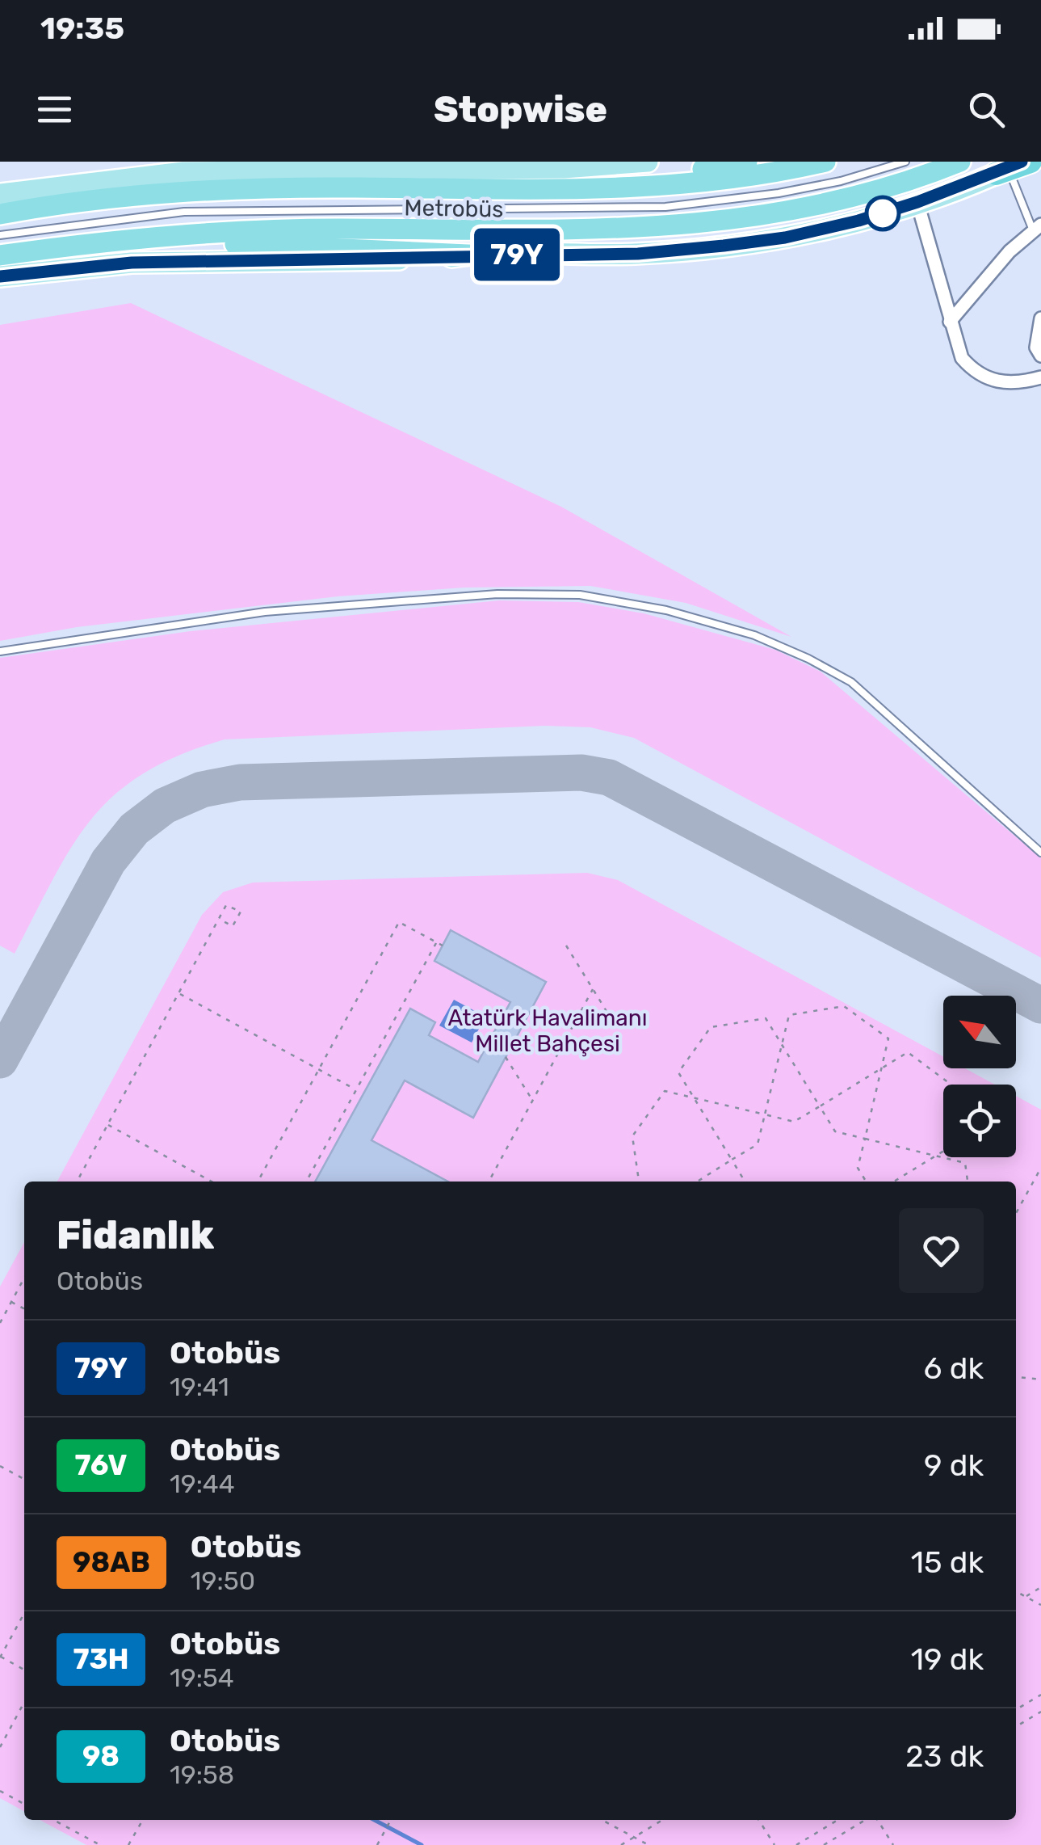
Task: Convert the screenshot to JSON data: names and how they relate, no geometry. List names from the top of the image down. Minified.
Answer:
{"streets":{"lane":["Metrobüs"]},"parks":["Atatürk Havalimanı Millet Bahçesi"],"lines":["bus line 79Y"],"north":"top left","page":{"status":"19:35","header":"Stopwise","on_map":"79Y","heading":["Fidanlık","Otobüs"],"list":[{"mark":"79Y","name":"Otobüs","note":"19:41","value":"6 dk"},{"mark":"76V","name":"Otobüs","note":"19:44","value":"9 dk"},{"mark":"98AB","name":"Otobüs","note":"19:50","value":"15 dk"},{"mark":"73H","name":"Otobüs","note":"19:54","value":"19 dk"},{"mark":"98","name":"Otobüs","note":"19:58","value":"23 dk"}]}}
